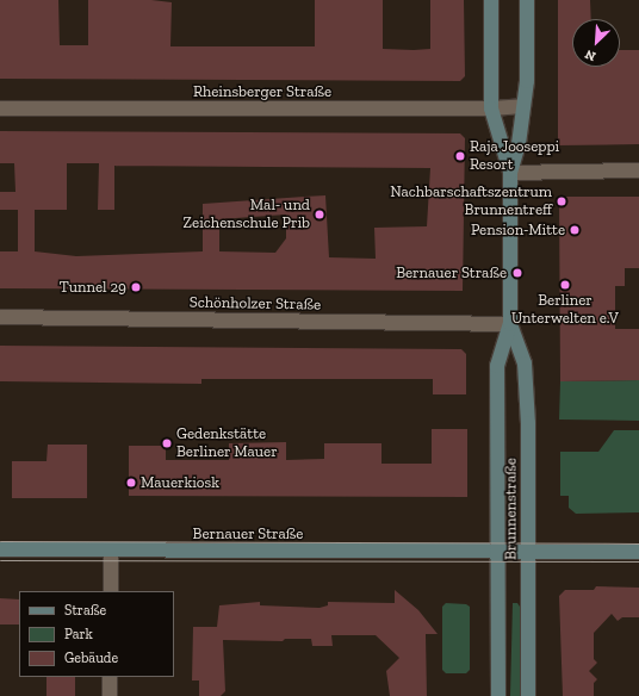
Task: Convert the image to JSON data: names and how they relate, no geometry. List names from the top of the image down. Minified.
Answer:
{"streets":{"main road":["Brunnenstraße","Bernauer Straße"],"street":["Rheinsberger Straße","Schönholzer Straße"]},"crossings":[["Rheinsberger Straße","Brunnenstraße"],["Schönholzer Straße","Brunnenstraße"],["Brunnenstraße","Bernauer Straße"]],"places":["Raja Jooseppi Resort","Nachbarschaftszentrum Brunnentreff","Mal- und Zeichenschule Prib","Pension-Mitte","Bernauer Straße","Berliner Unterwelten e.V","Tunnel 29","Gedenkstätte Berliner Mauer","Mauerkiosk"],"legend":["Straße","Park","Gebäude"],"north":"bottom left"}
